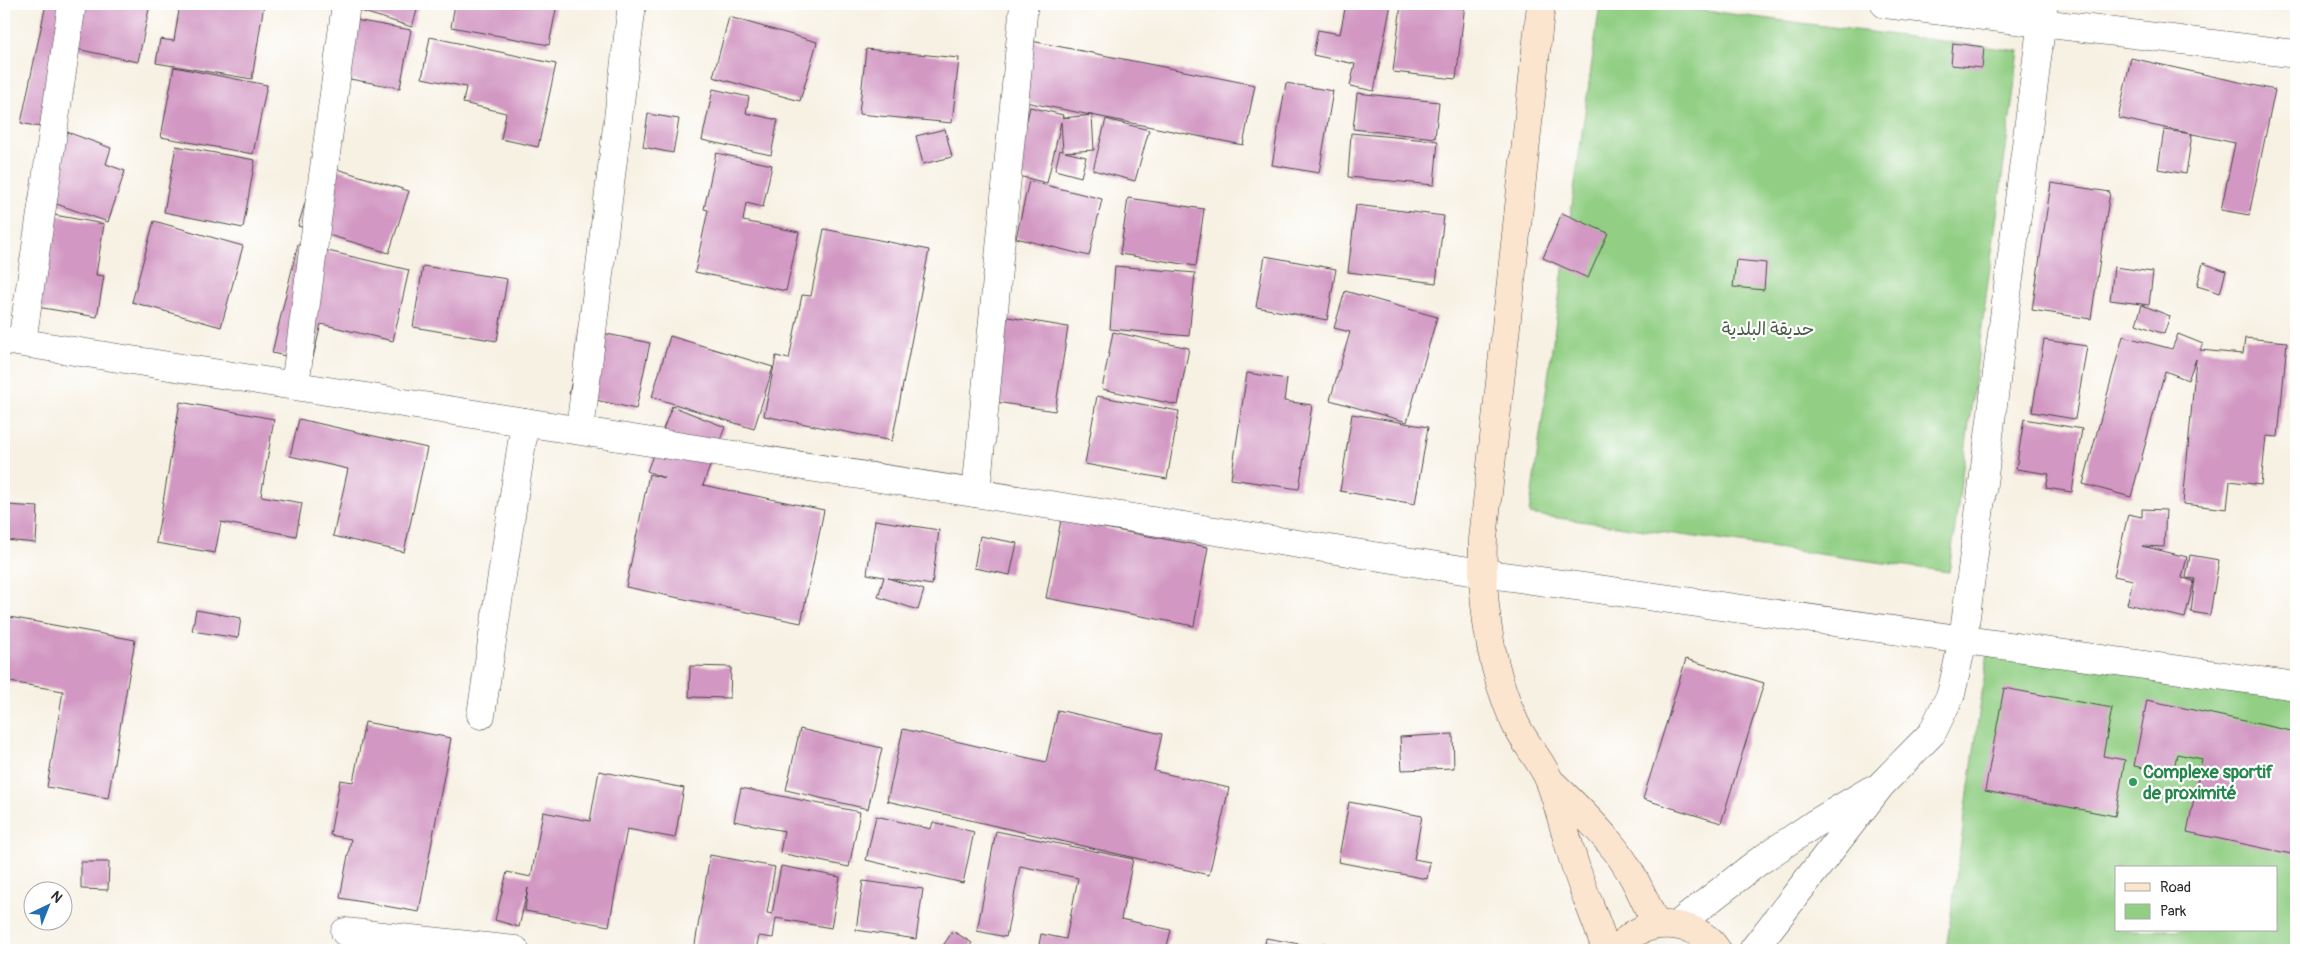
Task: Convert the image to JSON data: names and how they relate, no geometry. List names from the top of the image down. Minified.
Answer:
{"parks":["حديقة البلدية"],"places":["Complexe sportif de proximité"],"legend":["Road","Park"],"north":"top right"}
